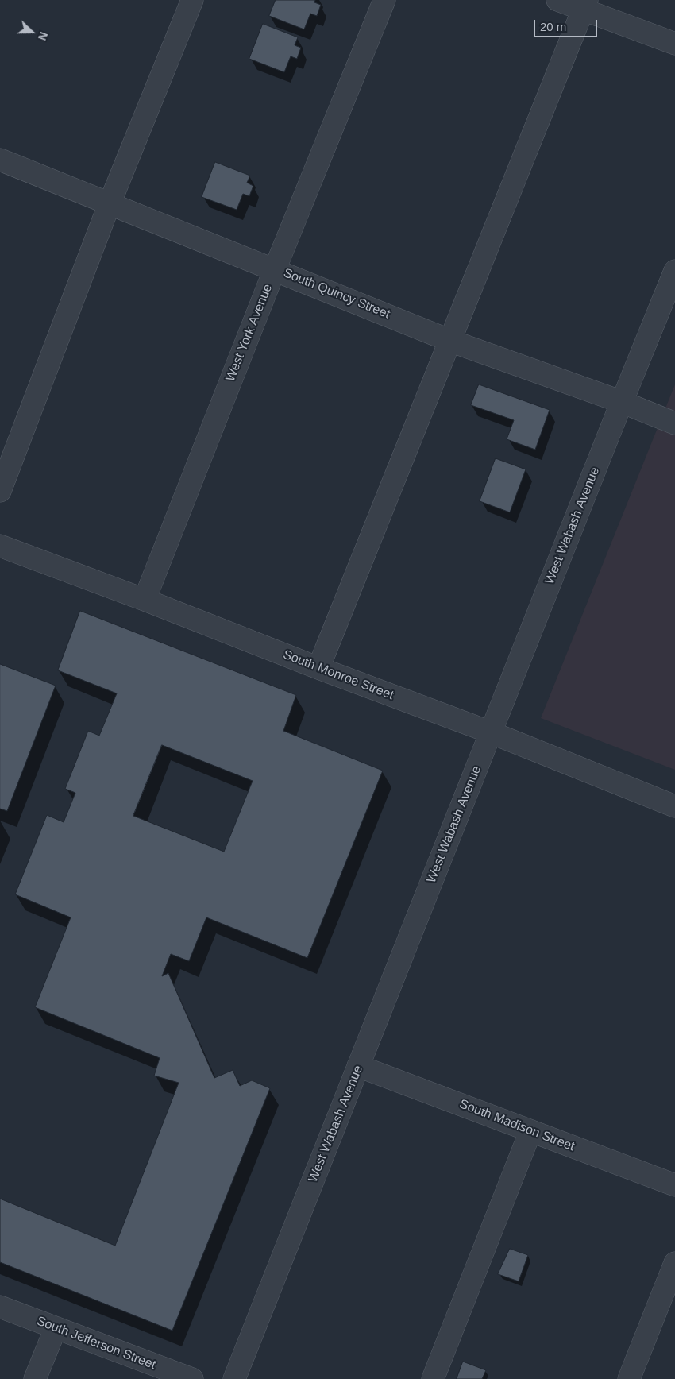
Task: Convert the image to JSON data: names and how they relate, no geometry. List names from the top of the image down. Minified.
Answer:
{"streets":{"street":["South Quincy Street","West York Avenue","West Wabash Avenue","South Monroe Street","South Madison Street","South Jefferson Street"]},"crossings":[["South Quincy Street","West York Avenue"],["South Quincy Street","West Wabash Avenue"],["West York Avenue","South Monroe Street"],["West Wabash Avenue","South Monroe Street"],["West Wabash Avenue","South Madison Street"]],"scale_bar":"20 m","north":"right"}
